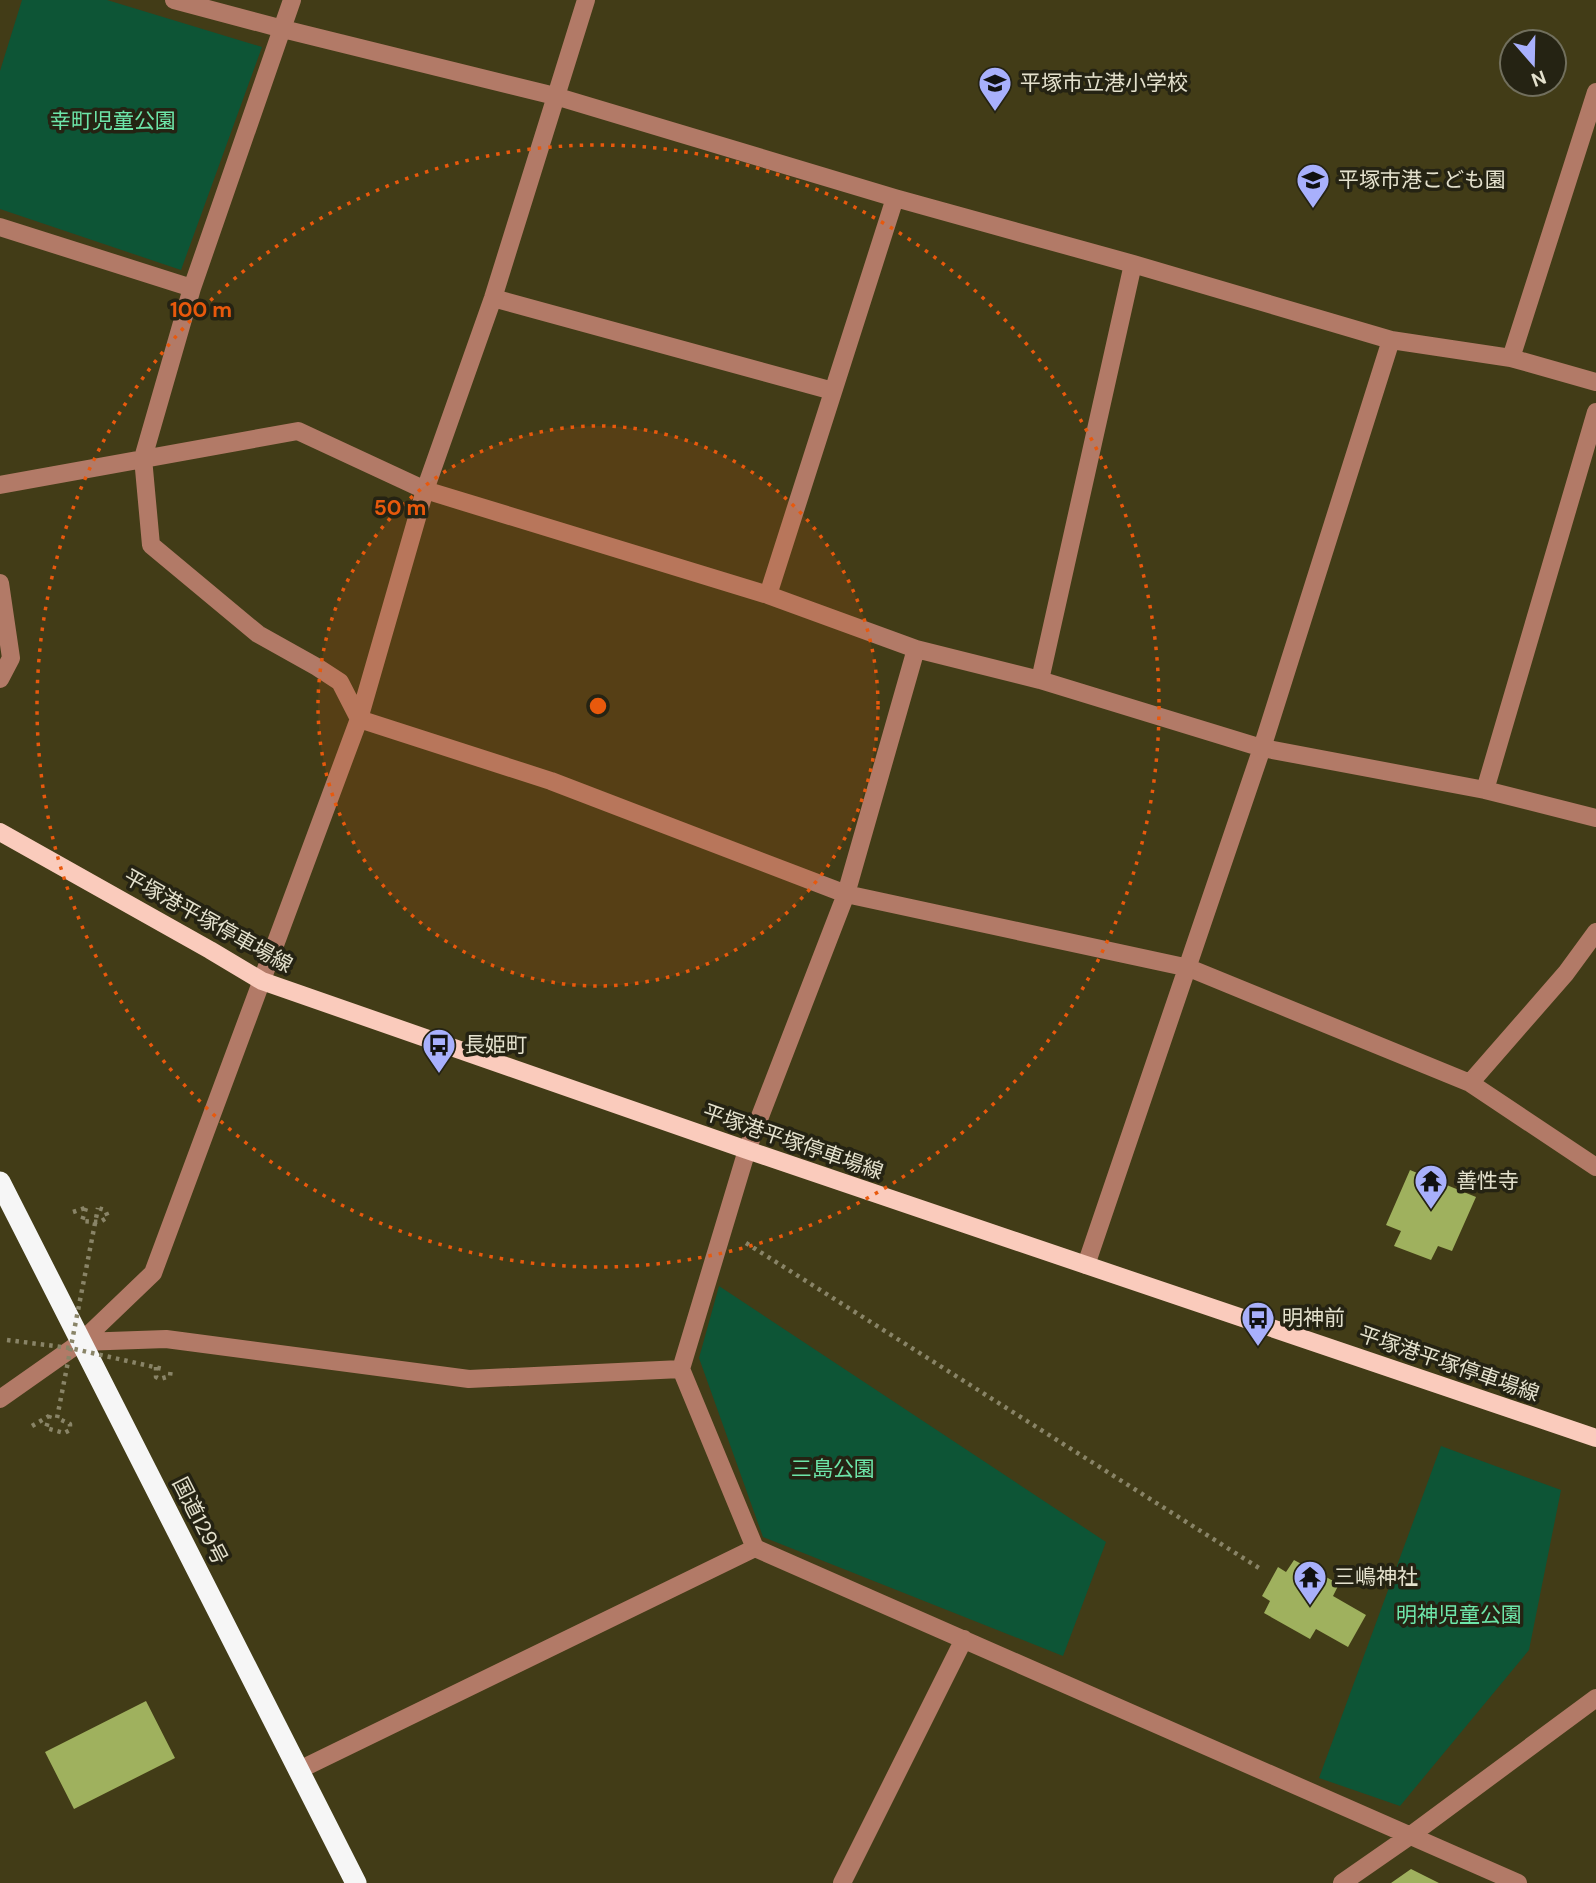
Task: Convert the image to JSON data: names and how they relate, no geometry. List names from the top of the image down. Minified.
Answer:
{"streets":{"highway":["国道129号"],"main road":["平塚港平塚停車場線"]},"parks":["幸町児童公園","三島公園","明神児童公園"],"places":{"school or university":["平塚市立港小学校","平塚市港こども園"],"bus stop":["長姫町","明神前"],"temple":["善性寺","三嶋神社"]},"north":"bottom","rings":["100 m","50 m"]}
